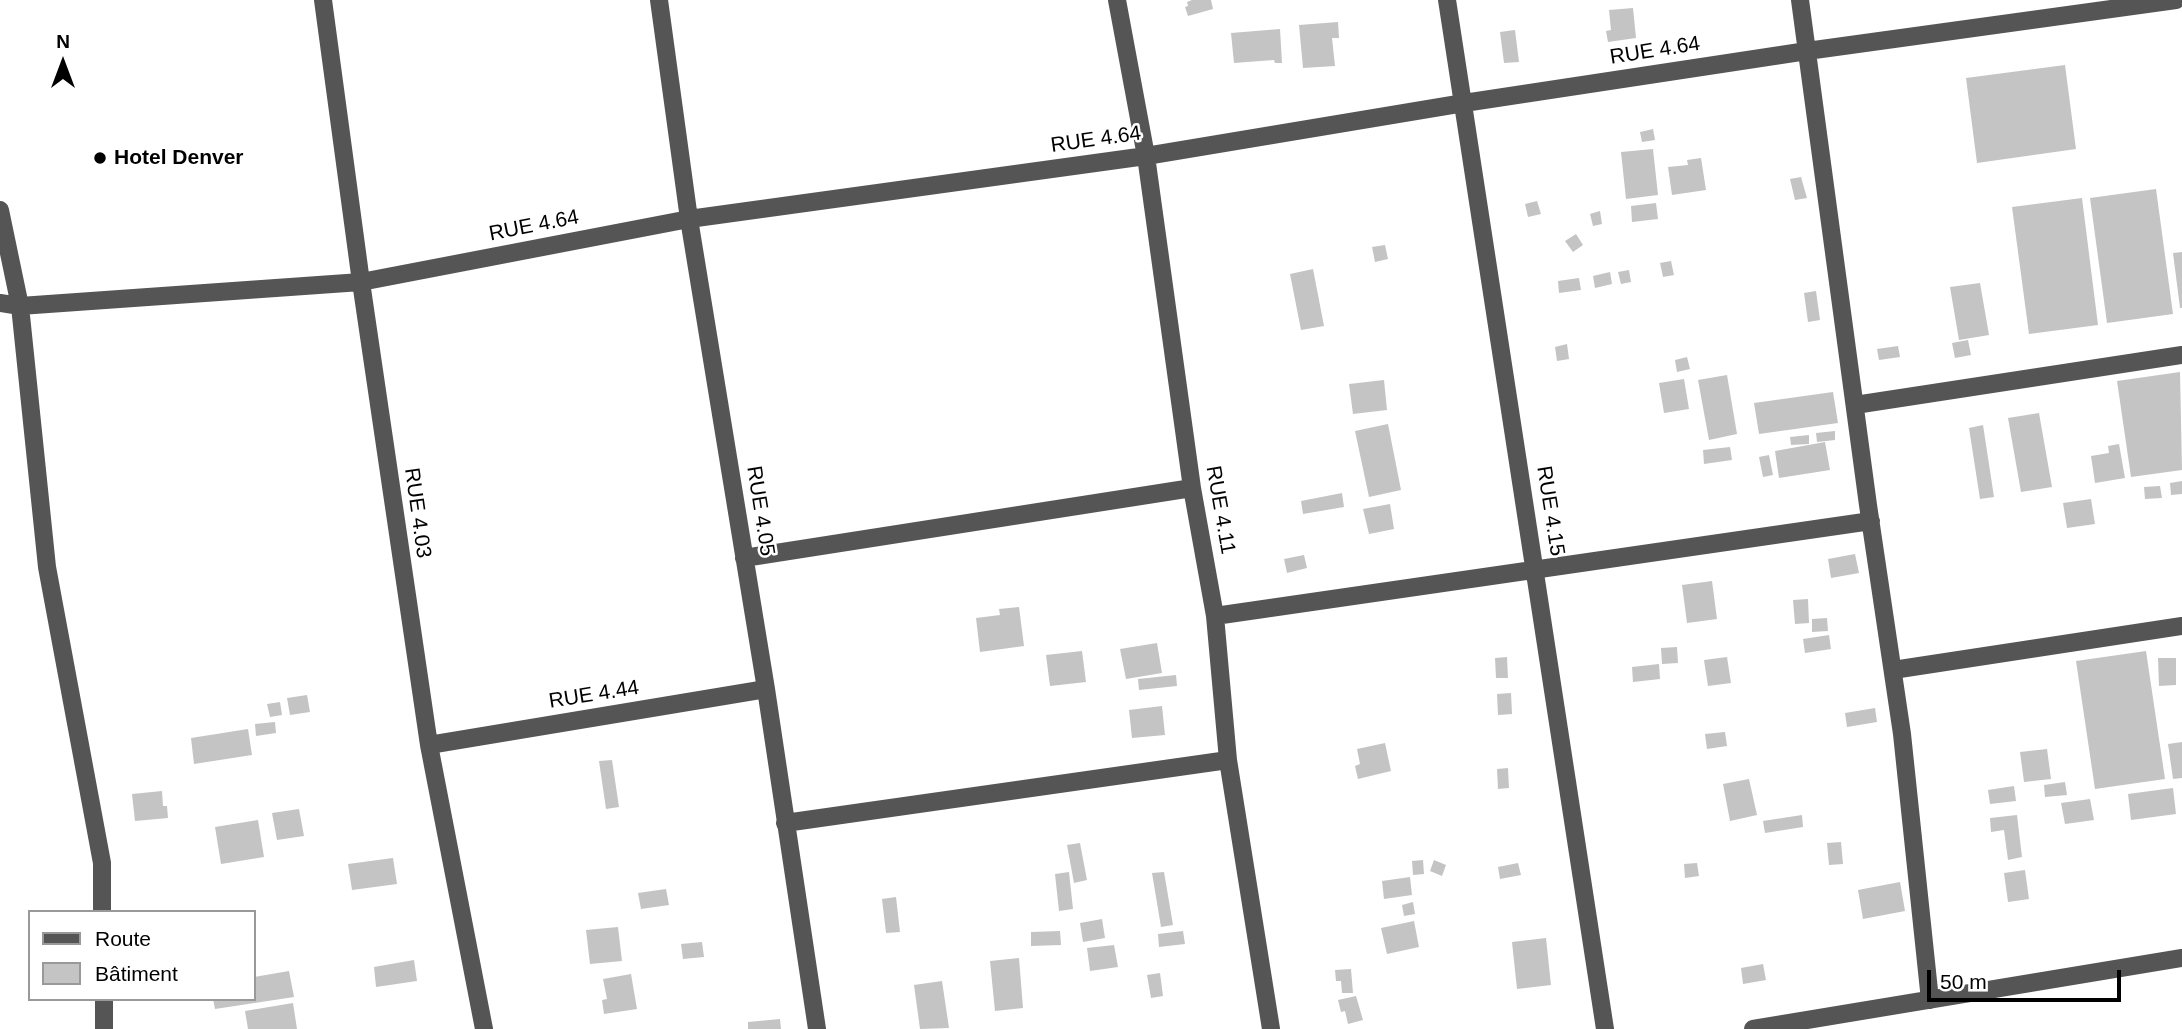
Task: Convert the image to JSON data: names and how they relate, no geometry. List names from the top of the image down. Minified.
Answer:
{"streets":{"street":["RUE 4.64","RUE 4.11","RUE 4.05","RUE 4.15","RUE 4.03","RUE 4.44"]},"crossings":[["RUE 4.64","RUE 4.11"],["RUE 4.64","RUE 4.05"],["RUE 4.64","RUE 4.15"],["RUE 4.64","RUE 4.03"],["RUE 4.05","RUE 4.44"],["RUE 4.03","RUE 4.44"]],"places":["Hotel Denver"],"legend":["Route","Bâtiment"],"scale_bar":"50 m","north":"top"}
